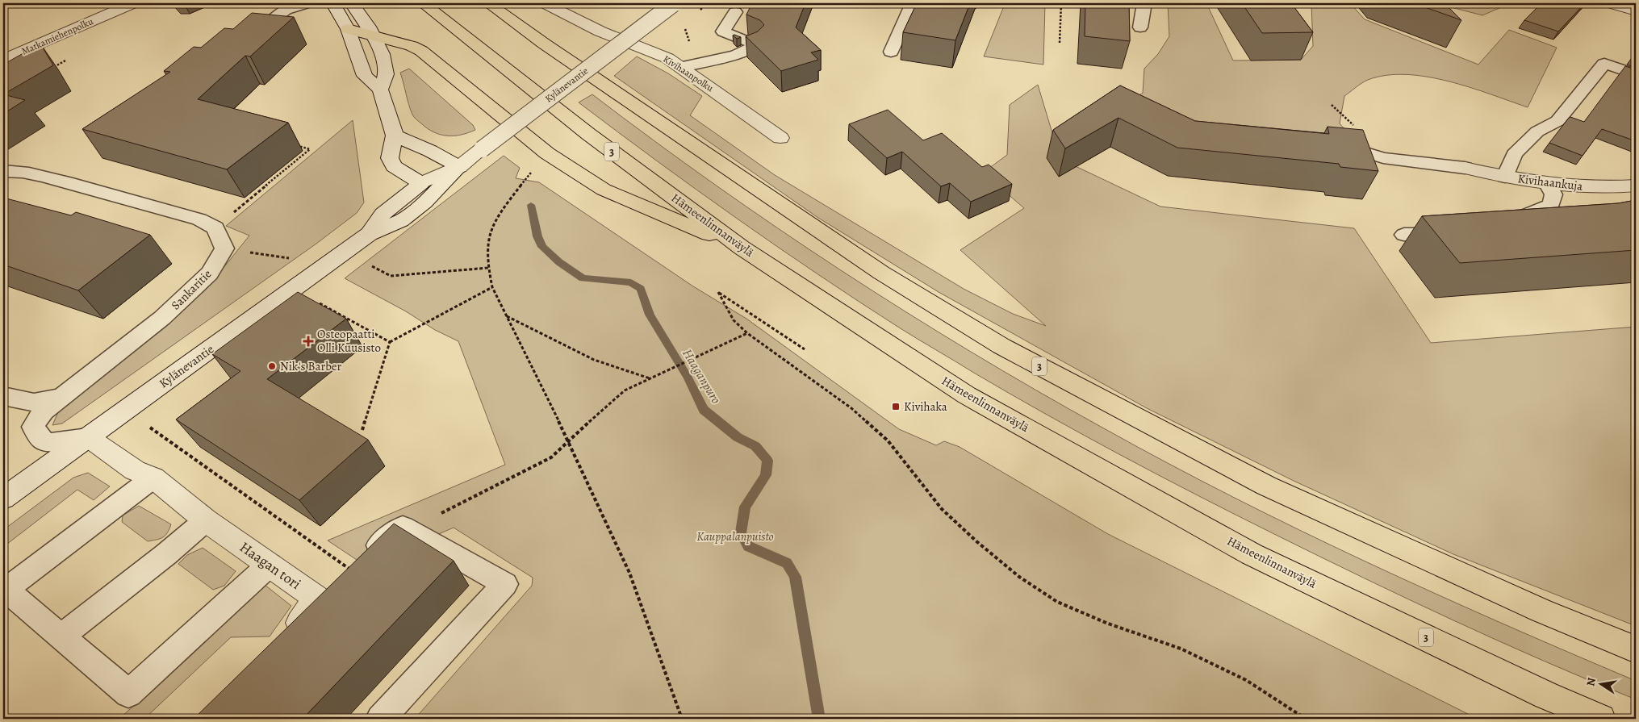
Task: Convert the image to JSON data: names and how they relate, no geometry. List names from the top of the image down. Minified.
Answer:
{"streets":{"highway":["3","Hämeenlinnanväylä"],"street":["Matkamiehenpolku","Kivihaanpolku","Kylänevantie","Kivihaankuja","Haagan tori"],"lane":["Sankaritie"]},"crossings":[["Kylänevantie","Sankaritie"],["Kylänevantie","Haagan tori"],["Sankaritie","Haagan tori"]],"water":["Haaganpuro"],"parks":["Kauppalanpuisto"],"places":{"health":["Osteopaatti Olli Kuusisto"],"other":["Nik's Barber"],"transit":["Kivihaka"]},"north":"left"}
